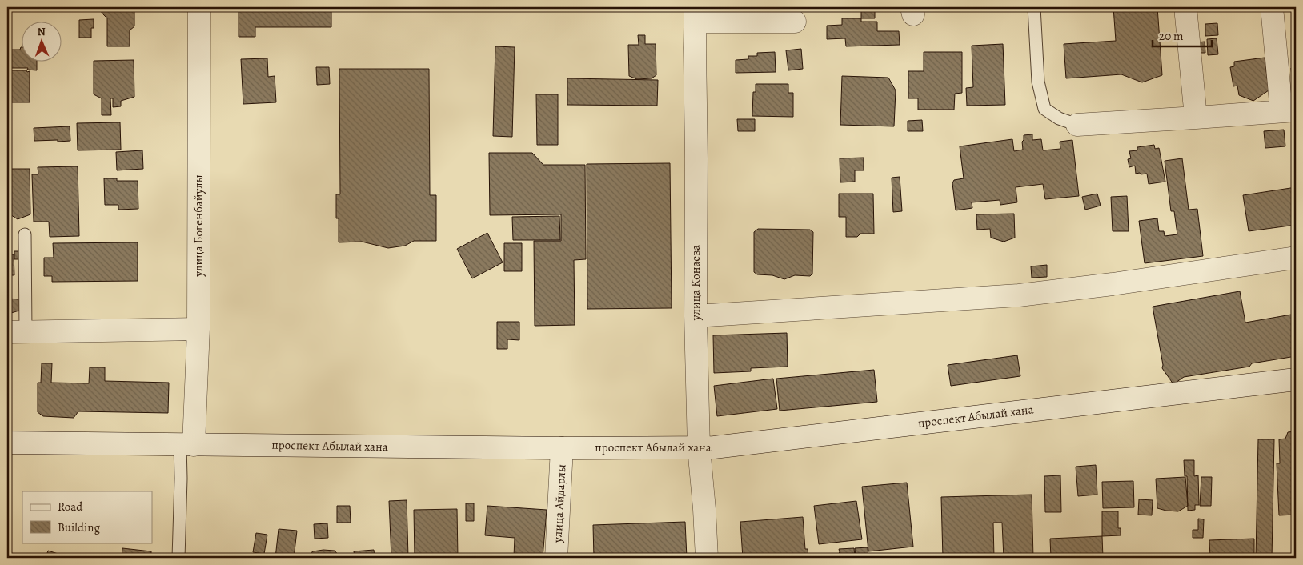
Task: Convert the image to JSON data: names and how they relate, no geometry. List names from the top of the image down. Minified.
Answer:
{"streets":{"street":["улица Богенбайулы","улица Конаева","проспект Абылай хана","улица Айдарлы"]},"crossings":[["улица Богенбайулы","проспект Абылай хана"],["улица Конаева","проспект Абылай хана"],["проспект Абылай хана","улица Айдарлы"]],"legend":["Road","Building"],"scale_bar":"20 m","north":"top"}
